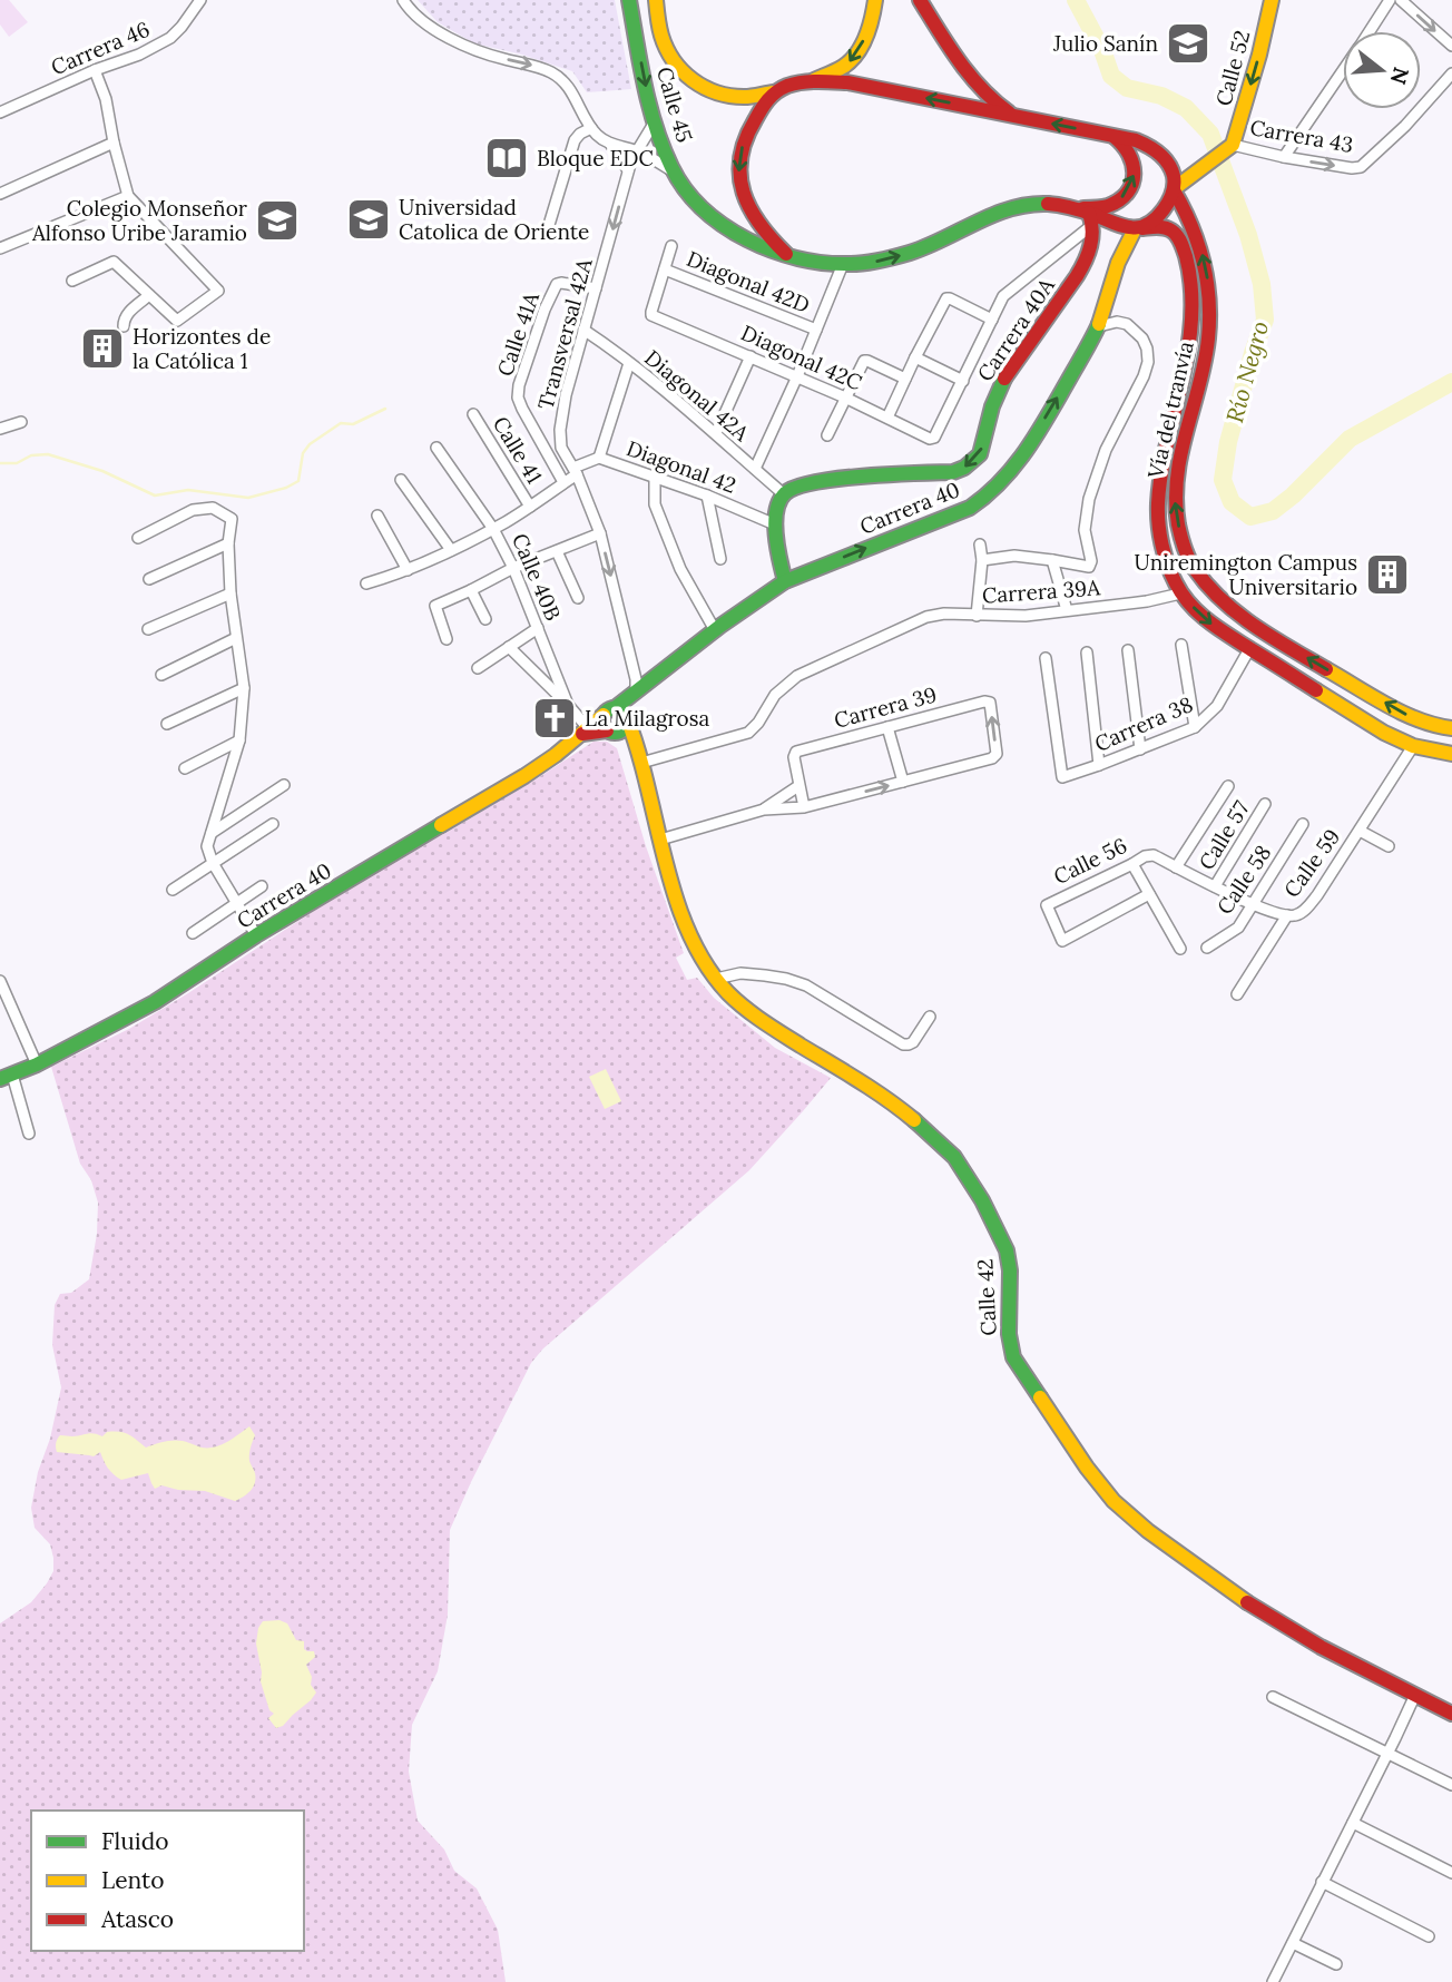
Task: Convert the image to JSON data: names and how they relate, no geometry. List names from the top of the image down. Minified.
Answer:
{"streets":{"main road":["Calle 52","Calle 45","Carrera 43","Carrera 40A","Vía del tranvía","Carrera 40","Calle 42"],"street":["Carrera 46","Diagonal 42D","Calle 41A","Transversal 42A","Diagonal 42C","Diagonal 42A","Calle 41","Diagonal 42","Calle 40B","Carrera 39A","Carrera 39","Carrera 38","Calle 57","Calle 56","Calle 59","Calle 58"]},"crossings":[["Calle 52","Carrera 43"],["Calle 45","Carrera 40A"],["Calle 45","Transversal 42A"],["Carrera 43","Vía del tranvía"],["Carrera 43","Carrera 40"],["Diagonal 42D","Diagonal 42C"],["Carrera 40A","Diagonal 42A"],["Calle 41A","Transversal 42A"],["Transversal 42A","Diagonal 42A"],["Transversal 42A","Diagonal 42"],["Transversal 42A","Carrera 40"],["Vía del tranvía","Carrera 40"],["Vía del tranvía","Carrera 39A"],["Vía del tranvía","Carrera 38"],["Vía del tranvía","Calle 59"],["Calle 41","Diagonal 42"],["Diagonal 42","Calle 40B"],["Carrera 40","Calle 40B"],["Carrera 40","Calle 42"],["Carrera 39A","Calle 42"]],"one_way":["Calle 52","Carrera 43","Carrera 40A"],"water":["Río Negro"],"places":{"school or university":["Julio Sanín","Universidad Catolica de Oriente","Colegio Monseñor Alfonso Uribe Jaramio"],"library":["Bloque EDC"],"building":["Horizontes de la Católica 1","Uniremington Campus Universitario"],"church":["La Milagrosa"]},"legend":["Fluido","Lento","Atasco"],"north":"right"}
